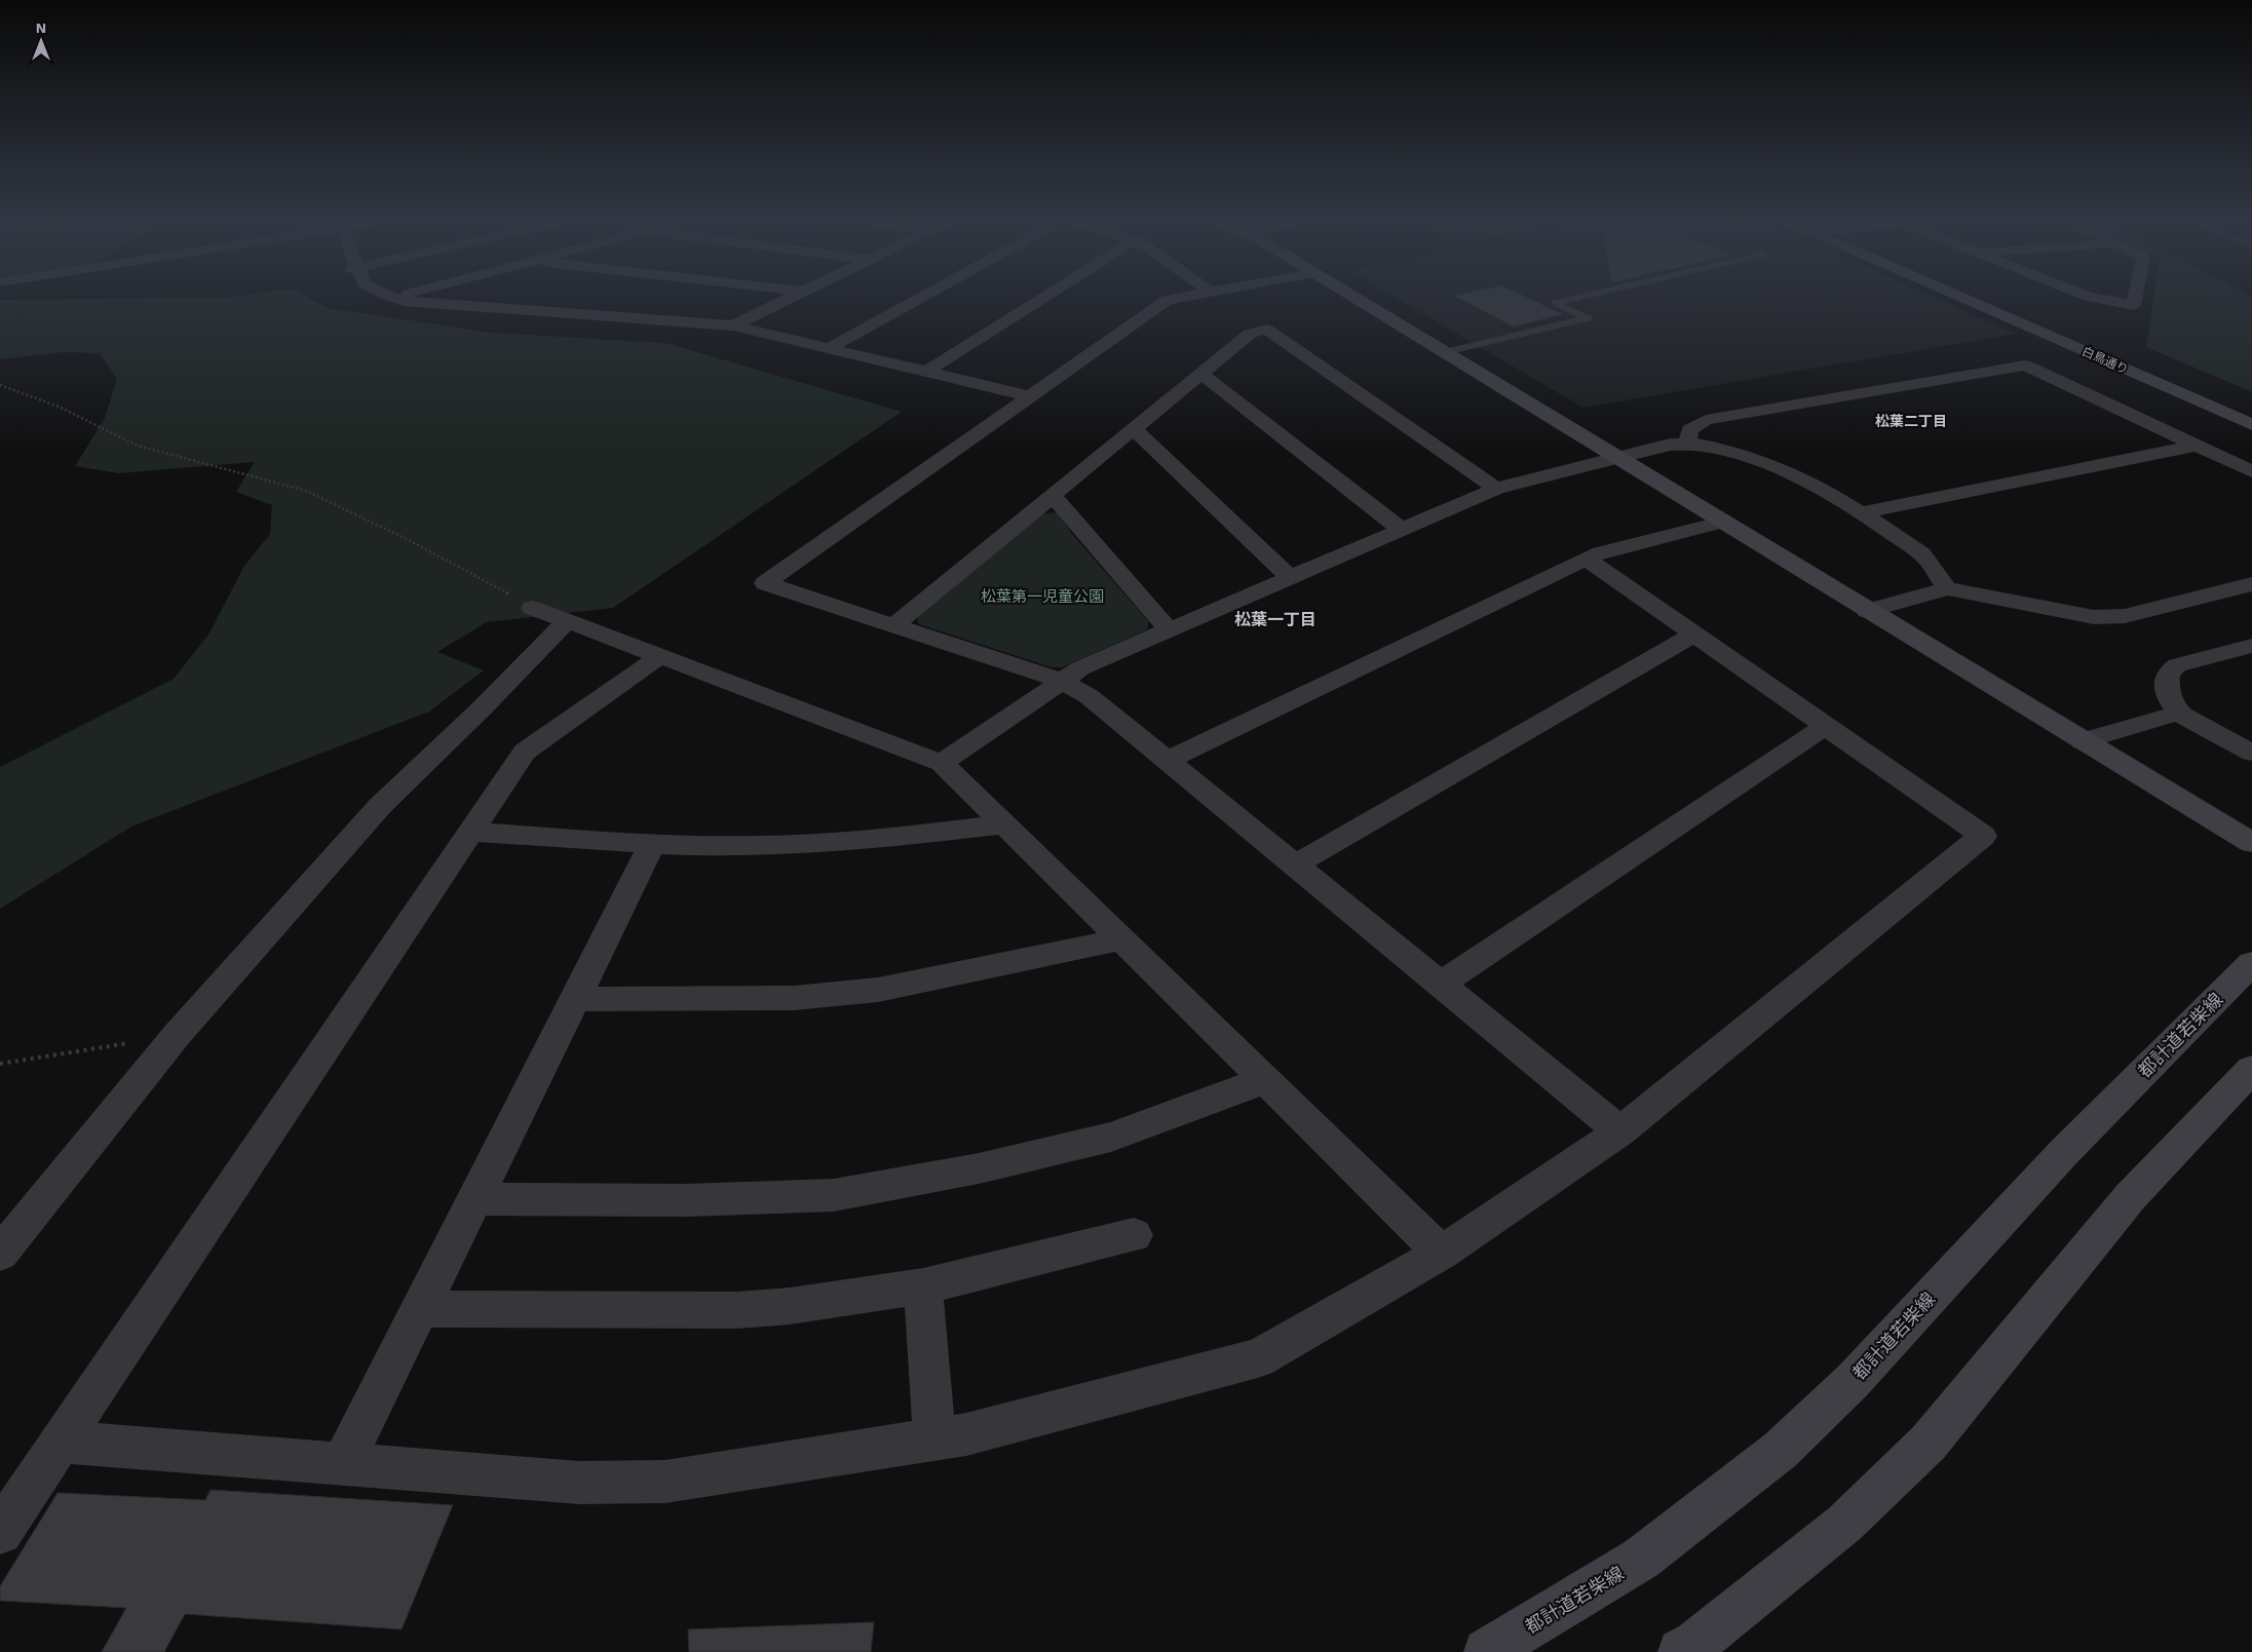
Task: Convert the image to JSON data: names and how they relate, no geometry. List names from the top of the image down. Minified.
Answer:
{"streets":{"street":["白鳥通り","都計道若柴線"]},"districts":["松葉二丁目","松葉一丁目"],"parks":["松葉第一児童公園"],"north":"top"}
